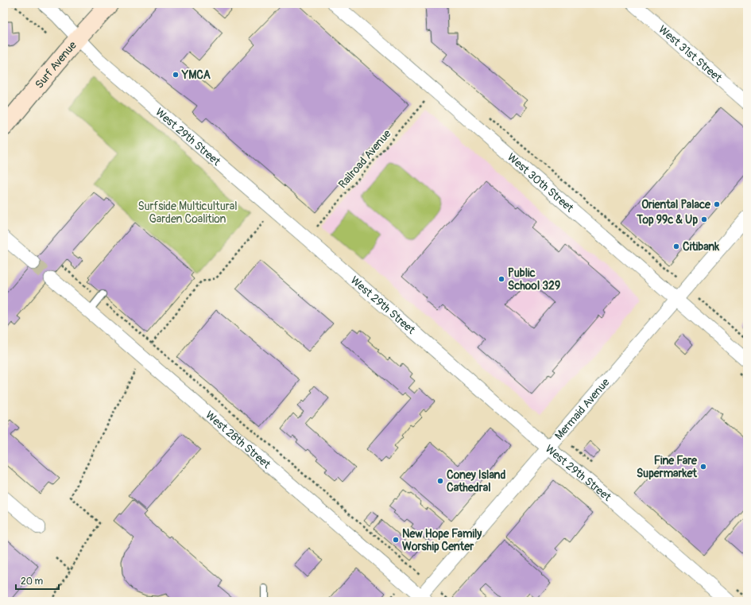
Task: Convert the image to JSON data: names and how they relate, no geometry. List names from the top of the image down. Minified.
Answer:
{"streets":{"main road":["Surf Avenue"],"street":["West 31st Street","West 29th Street","West 30th Street","Mermaid Avenue","West 28th Street"],"path":["Railroad Avenue"]},"crossings":[["Surf Avenue","West 29th Street"],["West 29th Street","Mermaid Avenue"],["West 30th Street","Mermaid Avenue"],["Mermaid Avenue","West 28th Street"]],"parks":["Surfside Multicultural Garden Coalition"],"places":["YMCA","Oriental Palace","Top 99c & Up","Citibank","Public School 329","Fine Fare Supermarket","Coney Island Cathedral","New Hope Family Worship Center"],"scale_bar":"20 m"}
